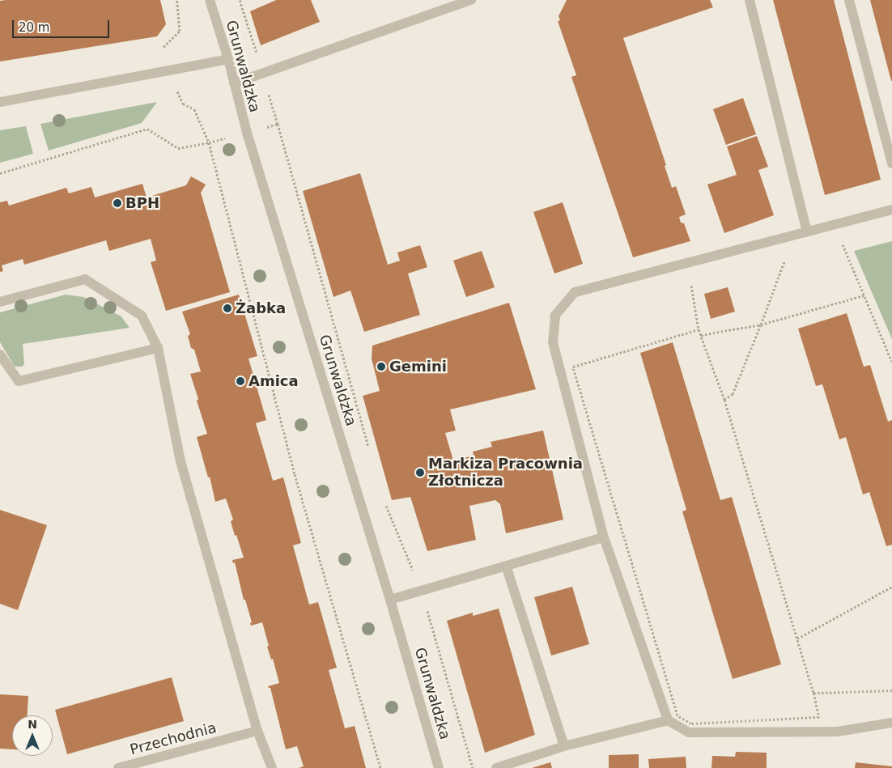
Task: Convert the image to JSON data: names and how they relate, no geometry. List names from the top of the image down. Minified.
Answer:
{"streets":{"street":["Grunwaldzka","Przechodnia"]},"places":["BPH","Żabka","Gemini","Amica","Markiza Pracownia Złotnicza"],"scale_bar":"20 m","north":"top"}
